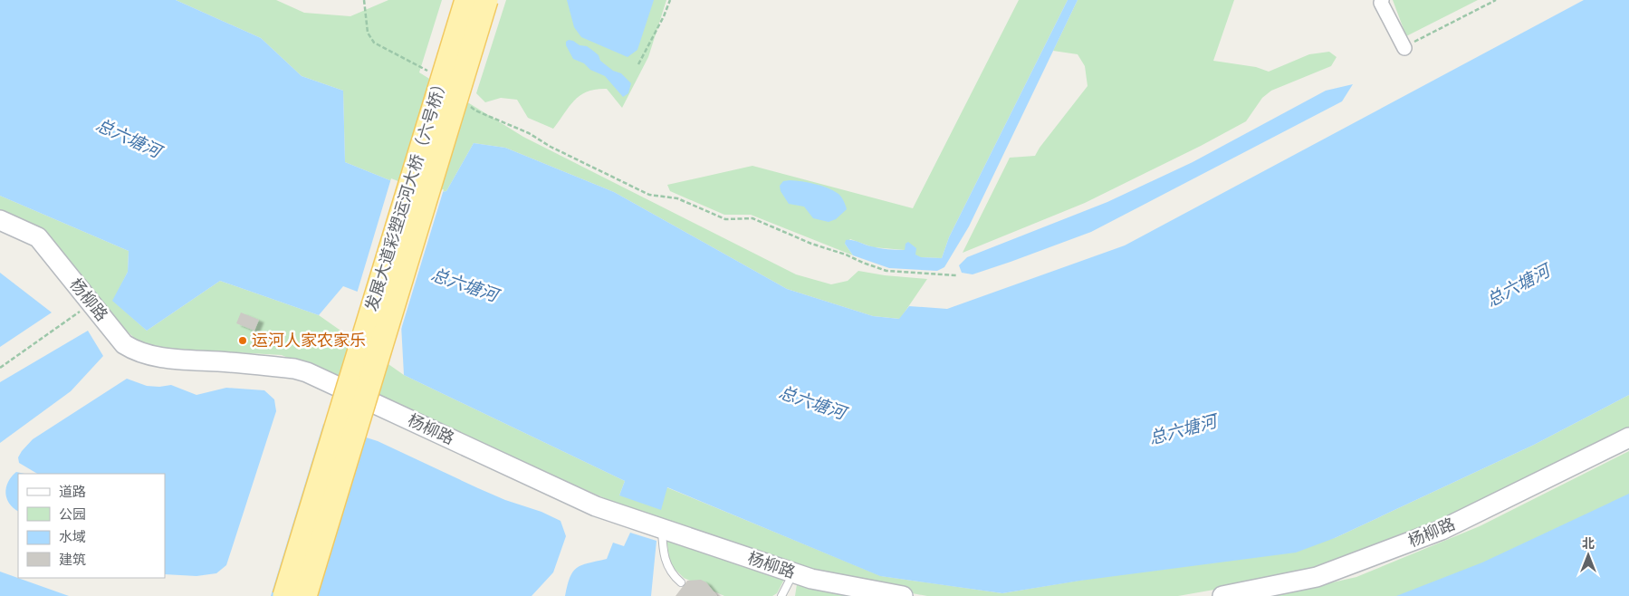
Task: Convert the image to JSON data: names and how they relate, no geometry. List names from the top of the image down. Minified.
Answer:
{"streets":{"main road":["发展大道彩塑运河大桥（六号桥）"],"street":["杨柳路"]},"water":["总六塘河"],"places":["运河人家农家乐"],"legend":["道路","公园","水域","建筑"],"north":"top"}
